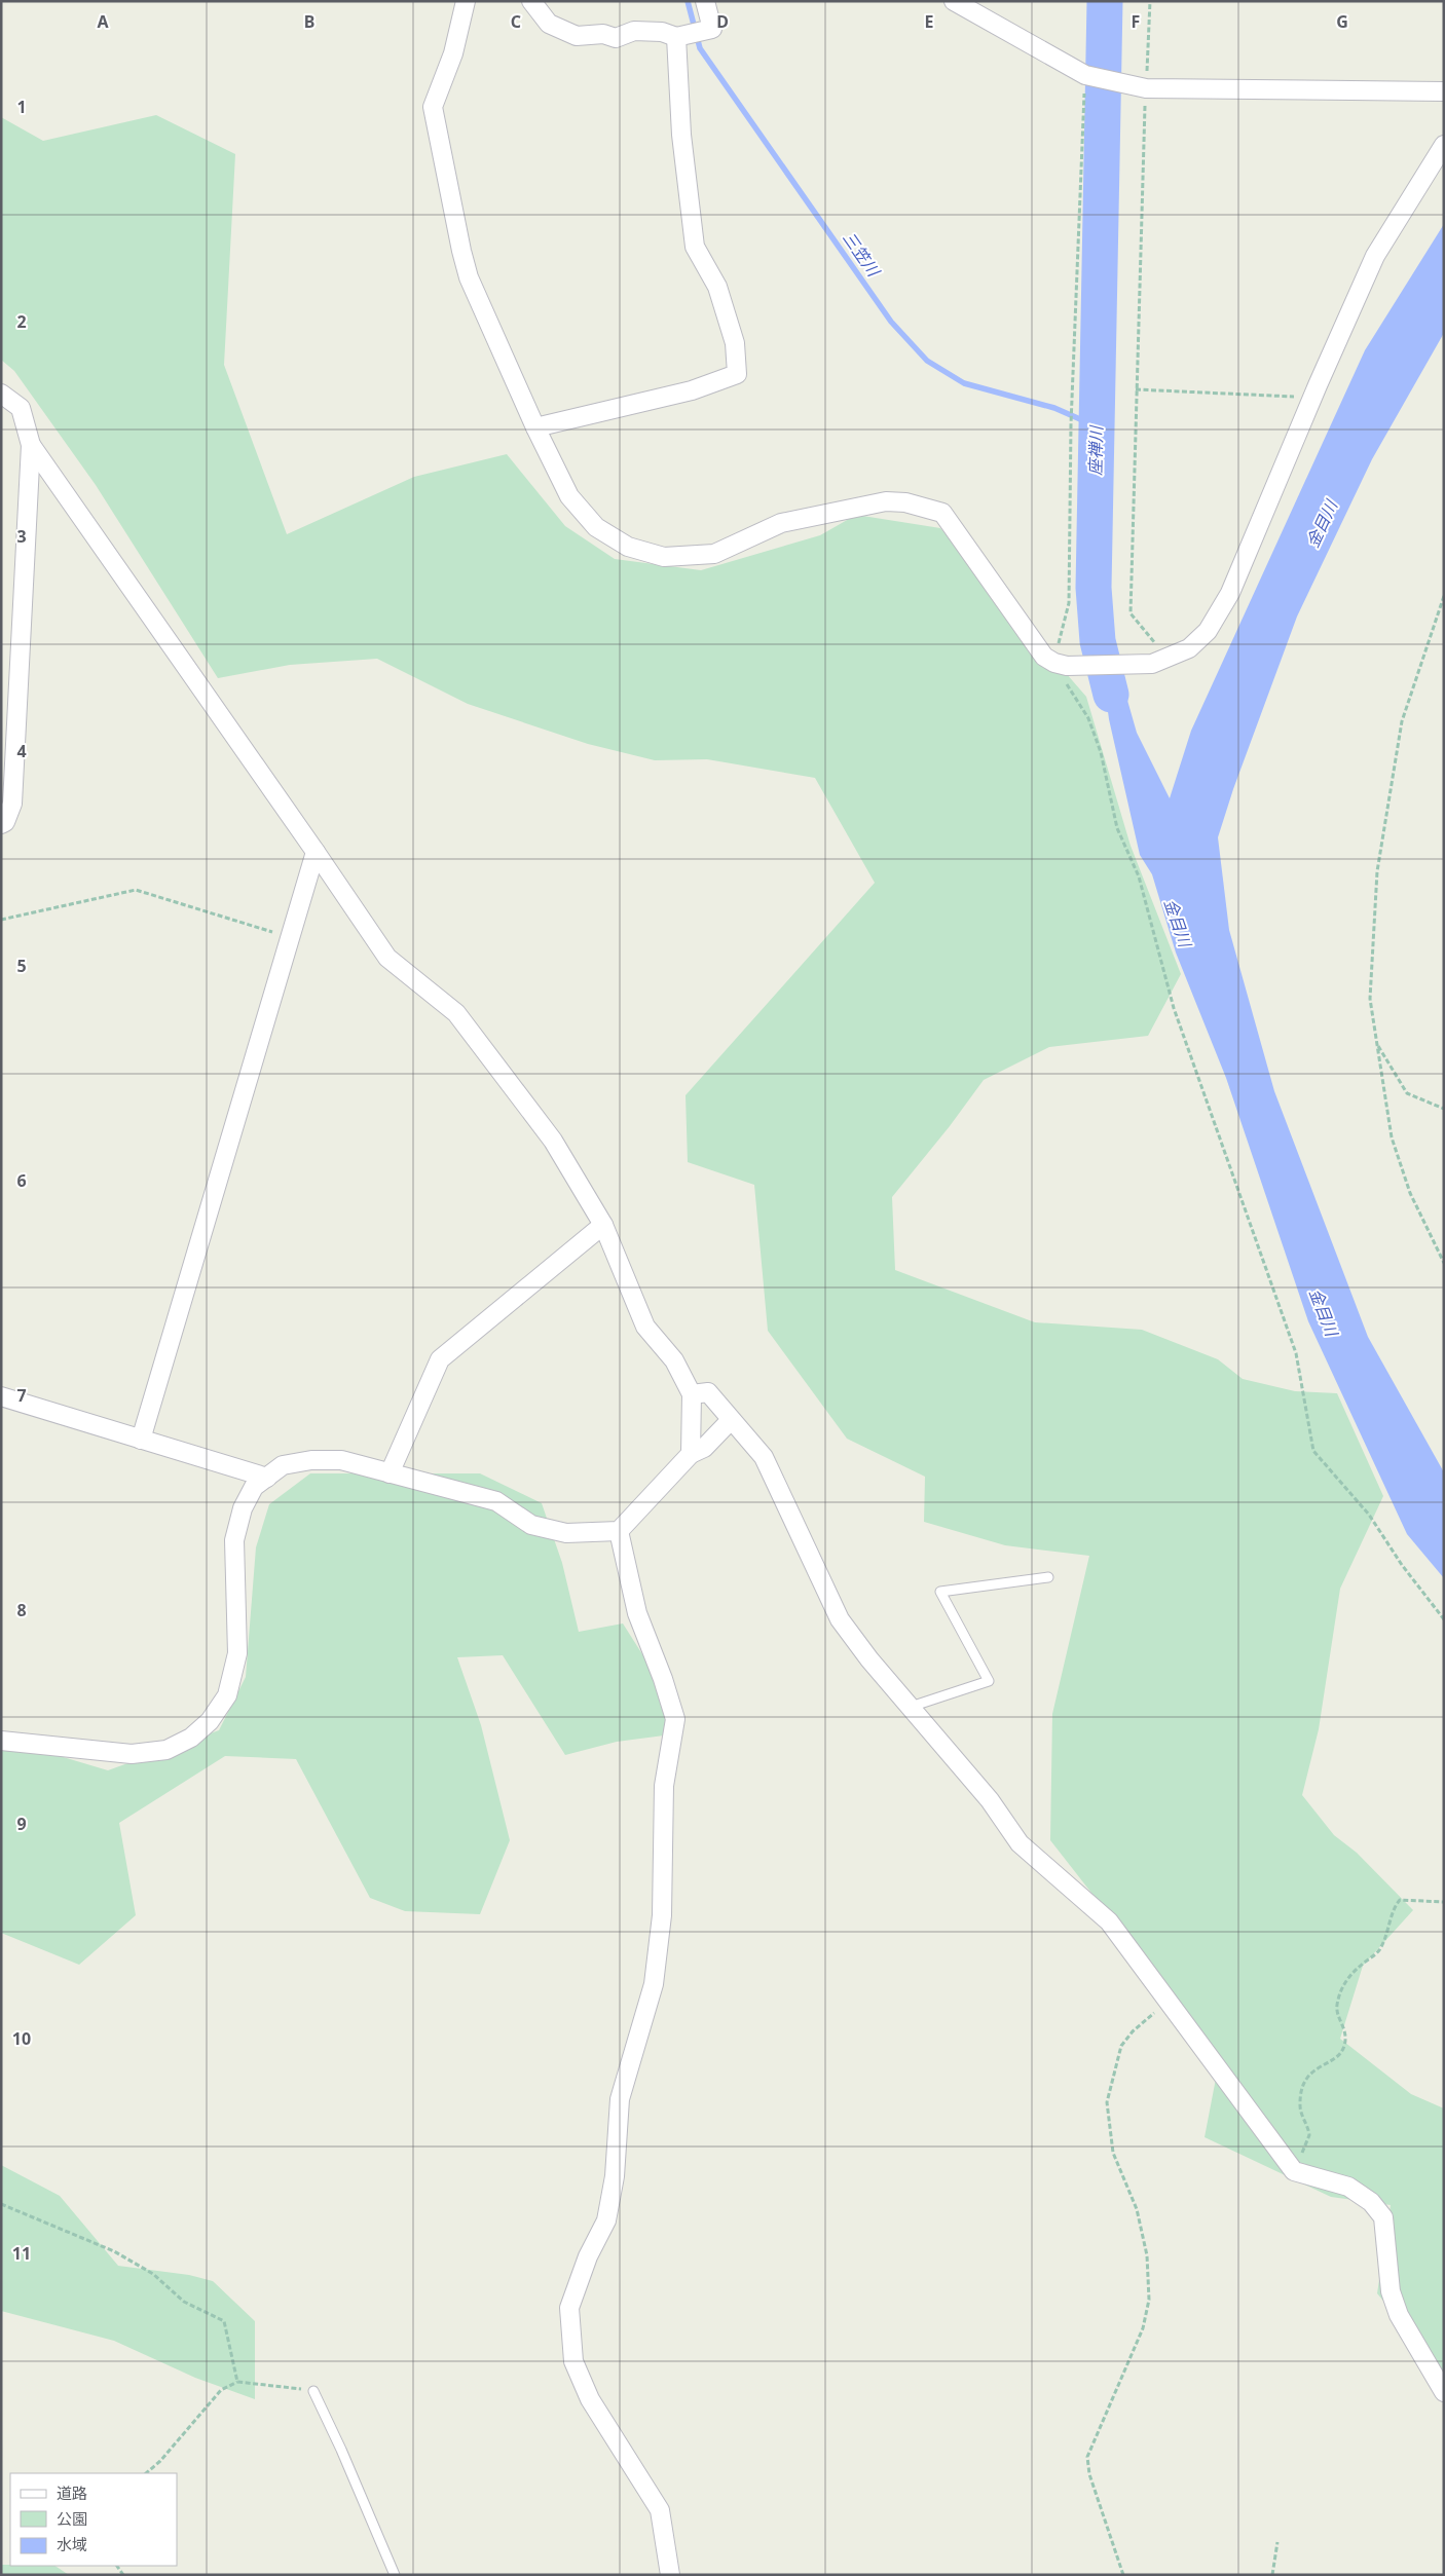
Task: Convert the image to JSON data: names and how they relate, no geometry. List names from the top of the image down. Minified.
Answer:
{"water":["三笠川","座禅川","金目川"],"legend":["道路","公園","水域"],"grid":{"columns":["A","B","C","D","E","F","G"],"rows":["1","2","3","4","5","6","7","8","9","10","11"]}}
